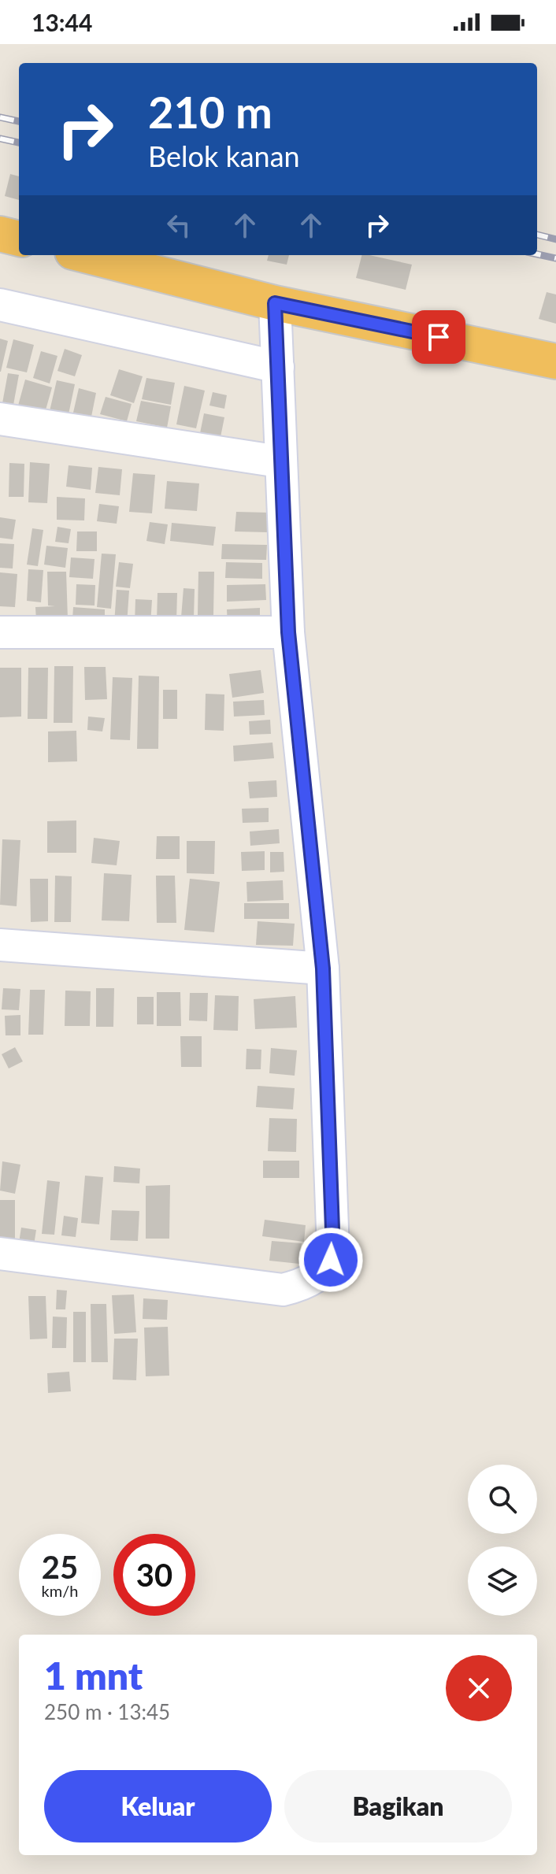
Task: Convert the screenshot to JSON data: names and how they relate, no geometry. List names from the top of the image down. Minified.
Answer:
{"page":{"status":"13:44","turn":["210 m","Belok kanan"],"speed":"25 km/h","limit":"30","heading":["1 mnt","250 m · 13:45"],"buttons":["Keluar","Bagikan"]}}
